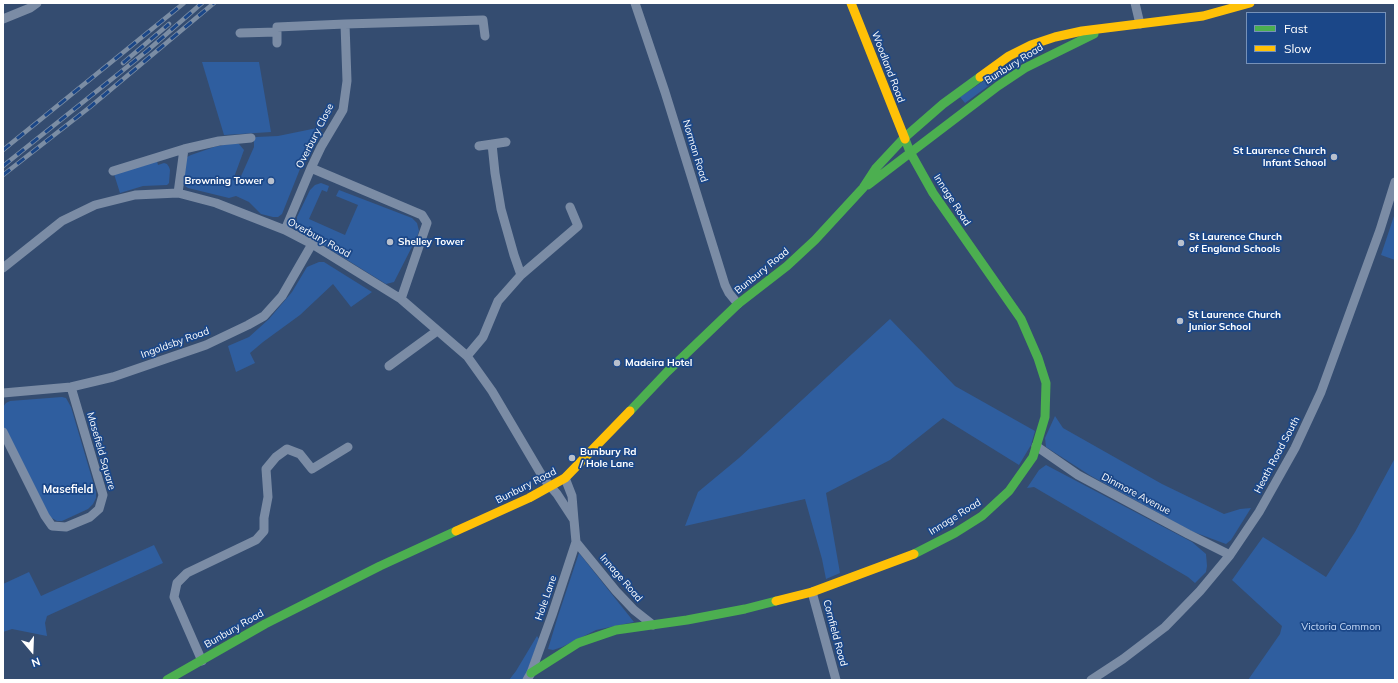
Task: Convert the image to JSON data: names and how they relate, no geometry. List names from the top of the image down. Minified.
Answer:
{"streets":{"main road":["Bunbury Road","Woodland Road","Innage Road"],"street":["Overbury Close","Norman Road","Overbury Road","Ingoldsby Road","Masefield Square","Heath Road South","Dinmore Avenue","Hole Lane","Cornfield Road"]},"crossings":[["Bunbury Road","Woodland Road"],["Bunbury Road","Norman Road"],["Bunbury Road","Innage Road"],["Bunbury Road","Overbury Road"],["Bunbury Road","Hole Lane"],["Woodland Road","Innage Road"],["Overbury Close","Overbury Road"],["Innage Road","Dinmore Avenue"],["Innage Road","Hole Lane"],["Innage Road","Cornfield Road"],["Overbury Road","Ingoldsby Road"],["Overbury Road","Hole Lane"],["Ingoldsby Road","Masefield Square"],["Heath Road South","Dinmore Avenue"]],"districts":["Masefield"],"parks":["Victoria Common"],"places":["St Laurence Church Infant School","Browning Tower","Shelley Tower","St Laurence Church of England Schools","St Laurence Church Junior School","Madeira Hotel","Bunbury Rd / Hole Lane"],"legend":["Fast","Slow"],"north":"bottom"}
